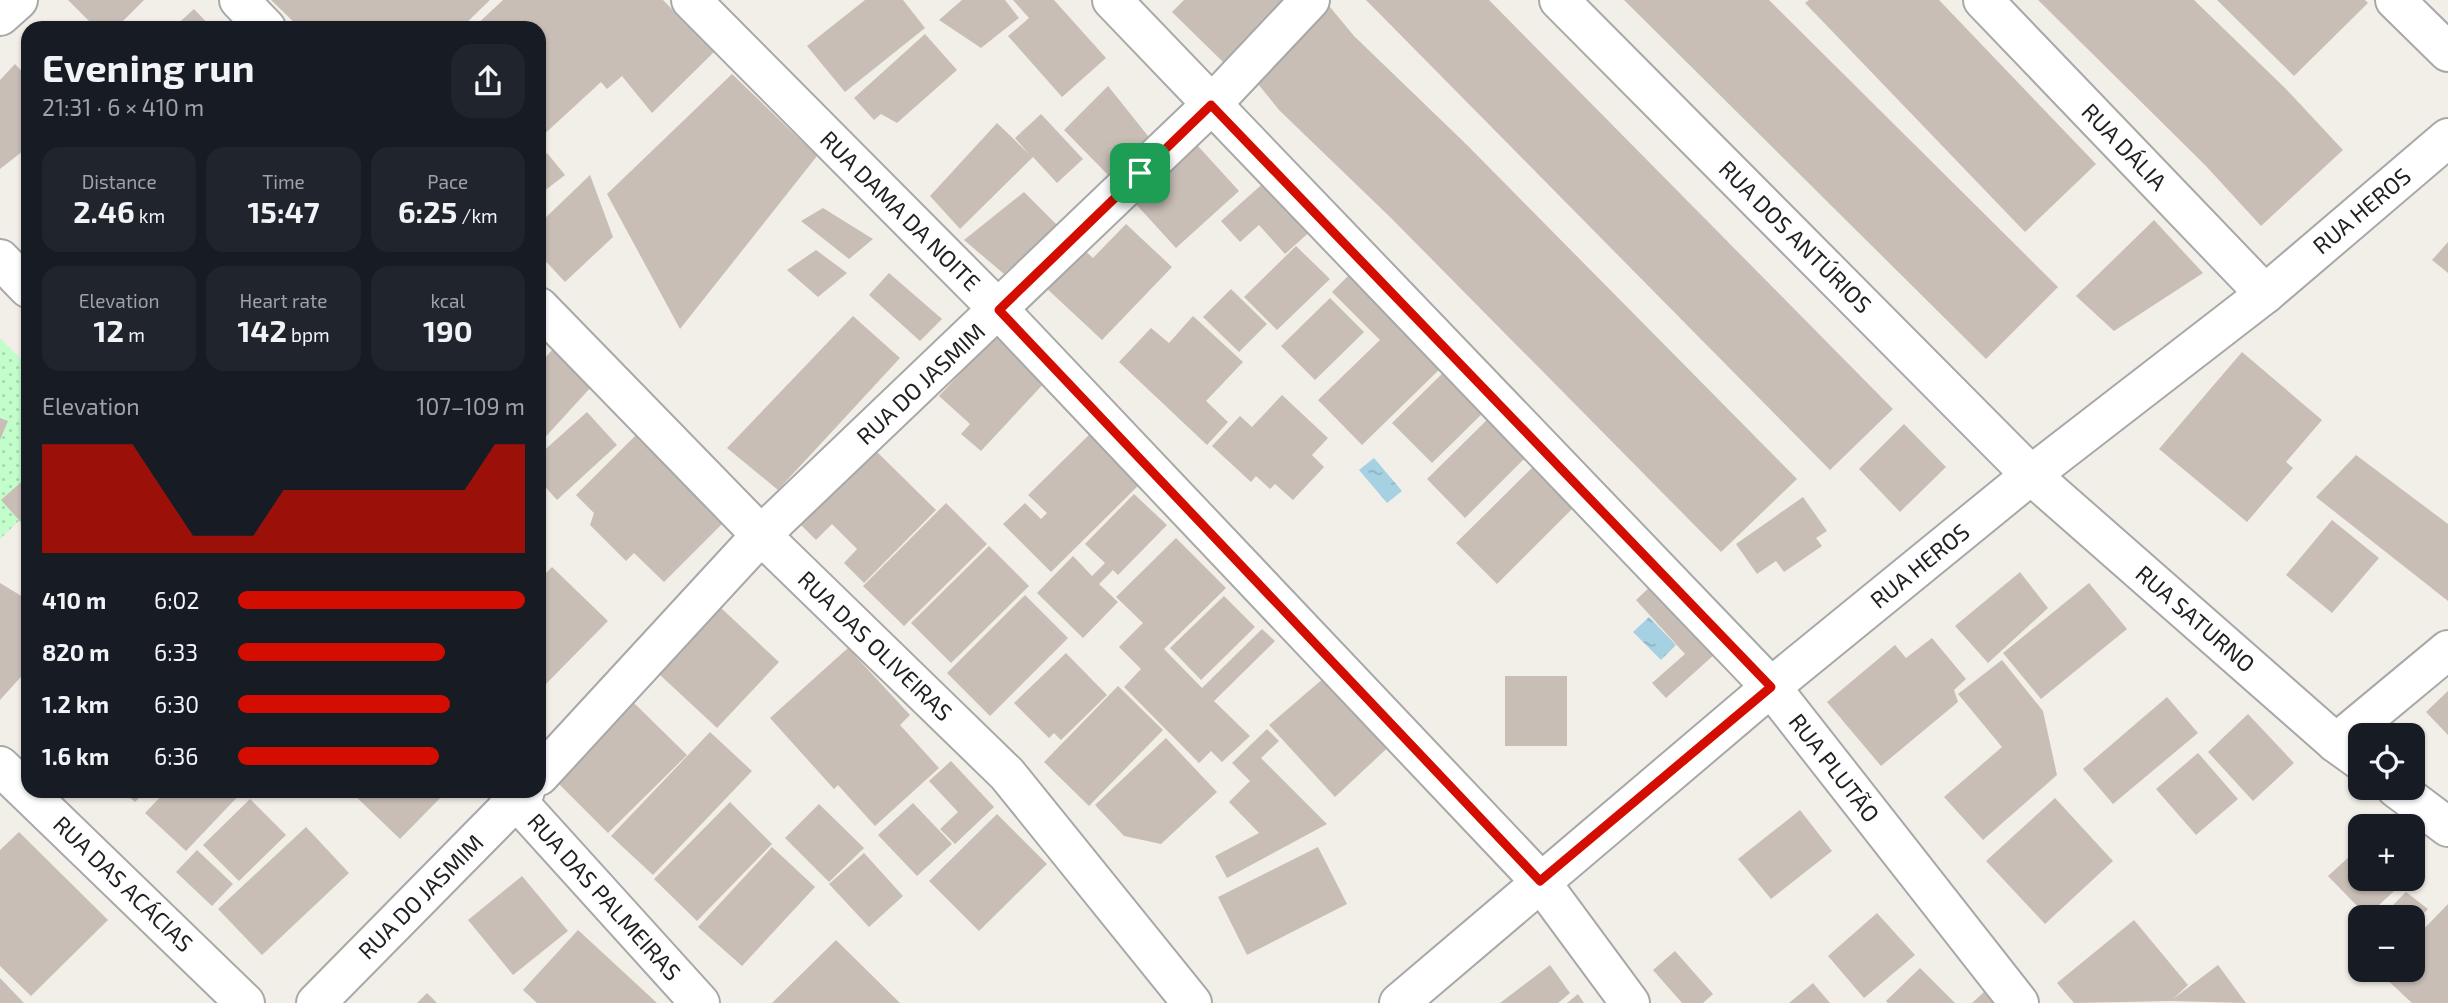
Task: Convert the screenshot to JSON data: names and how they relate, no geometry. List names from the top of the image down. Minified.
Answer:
{"streets":{"street":["RUA DÁLIA","RUA DAMA DA NOITE","RUA HEROS","RUA DOS ANTÚRIOS","RUA DO JASMIM","RUA SATURNO","RUA DAS OLIVEIRAS","RUA PLUTÃO","RUA DAS ACÁCIAS","RUA DAS PALMEIRAS"]},"crossings":[["RUA DÁLIA","RUA HEROS"],["RUA DAMA DA NOITE","RUA HEROS"],["RUA DAMA DA NOITE","RUA DO JASMIM"],["RUA HEROS","RUA DOS ANTÚRIOS"],["RUA HEROS","RUA SATURNO"],["RUA HEROS","RUA PLUTÃO"],["RUA DOS ANTÚRIOS","RUA SATURNO"],["RUA DO JASMIM","RUA DAS OLIVEIRAS"],["RUA DO JASMIM","RUA PLUTÃO"]],"page":{"heading":["Evening run","21:31 · 6 × 410 m"],"stats":[["Distance","2.46 km"],["Time","15:47"],["Pace","6:25 /km"],["Elevation","12 m"],["Heart rate","142 bpm"],["kcal","190"]],"chart":["Elevation","107–109 m"],"list":[{"name":"410 m","note":"6:02"},{"name":"820 m","note":"6:33"},{"name":"1.2 km","note":"6:30"},{"name":"1.6 km","note":"6:36"}],"map_buttons":["+","−"]}}
